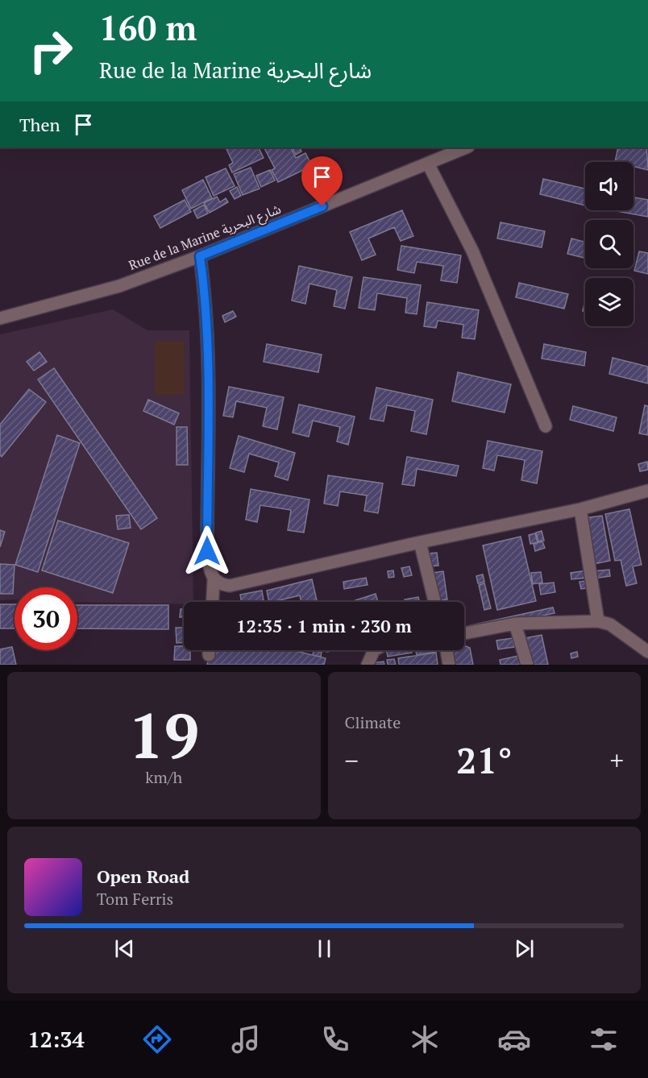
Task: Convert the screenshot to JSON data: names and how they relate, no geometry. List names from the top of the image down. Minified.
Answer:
{"streets":{"street":["Rue de la Marine شارع البحرية"]},"page":{"turn":["160 m","Rue de la Marine شارع البحرية"],"then":"Then","limit":"30","trip":"12:35 · 1 min · 230 m","tile":[["19","km/h"],"Climate"],"heat":["−","21°","+"],"song":["Open Road","Tom Ferris"],"tabs":"12:34"}}
